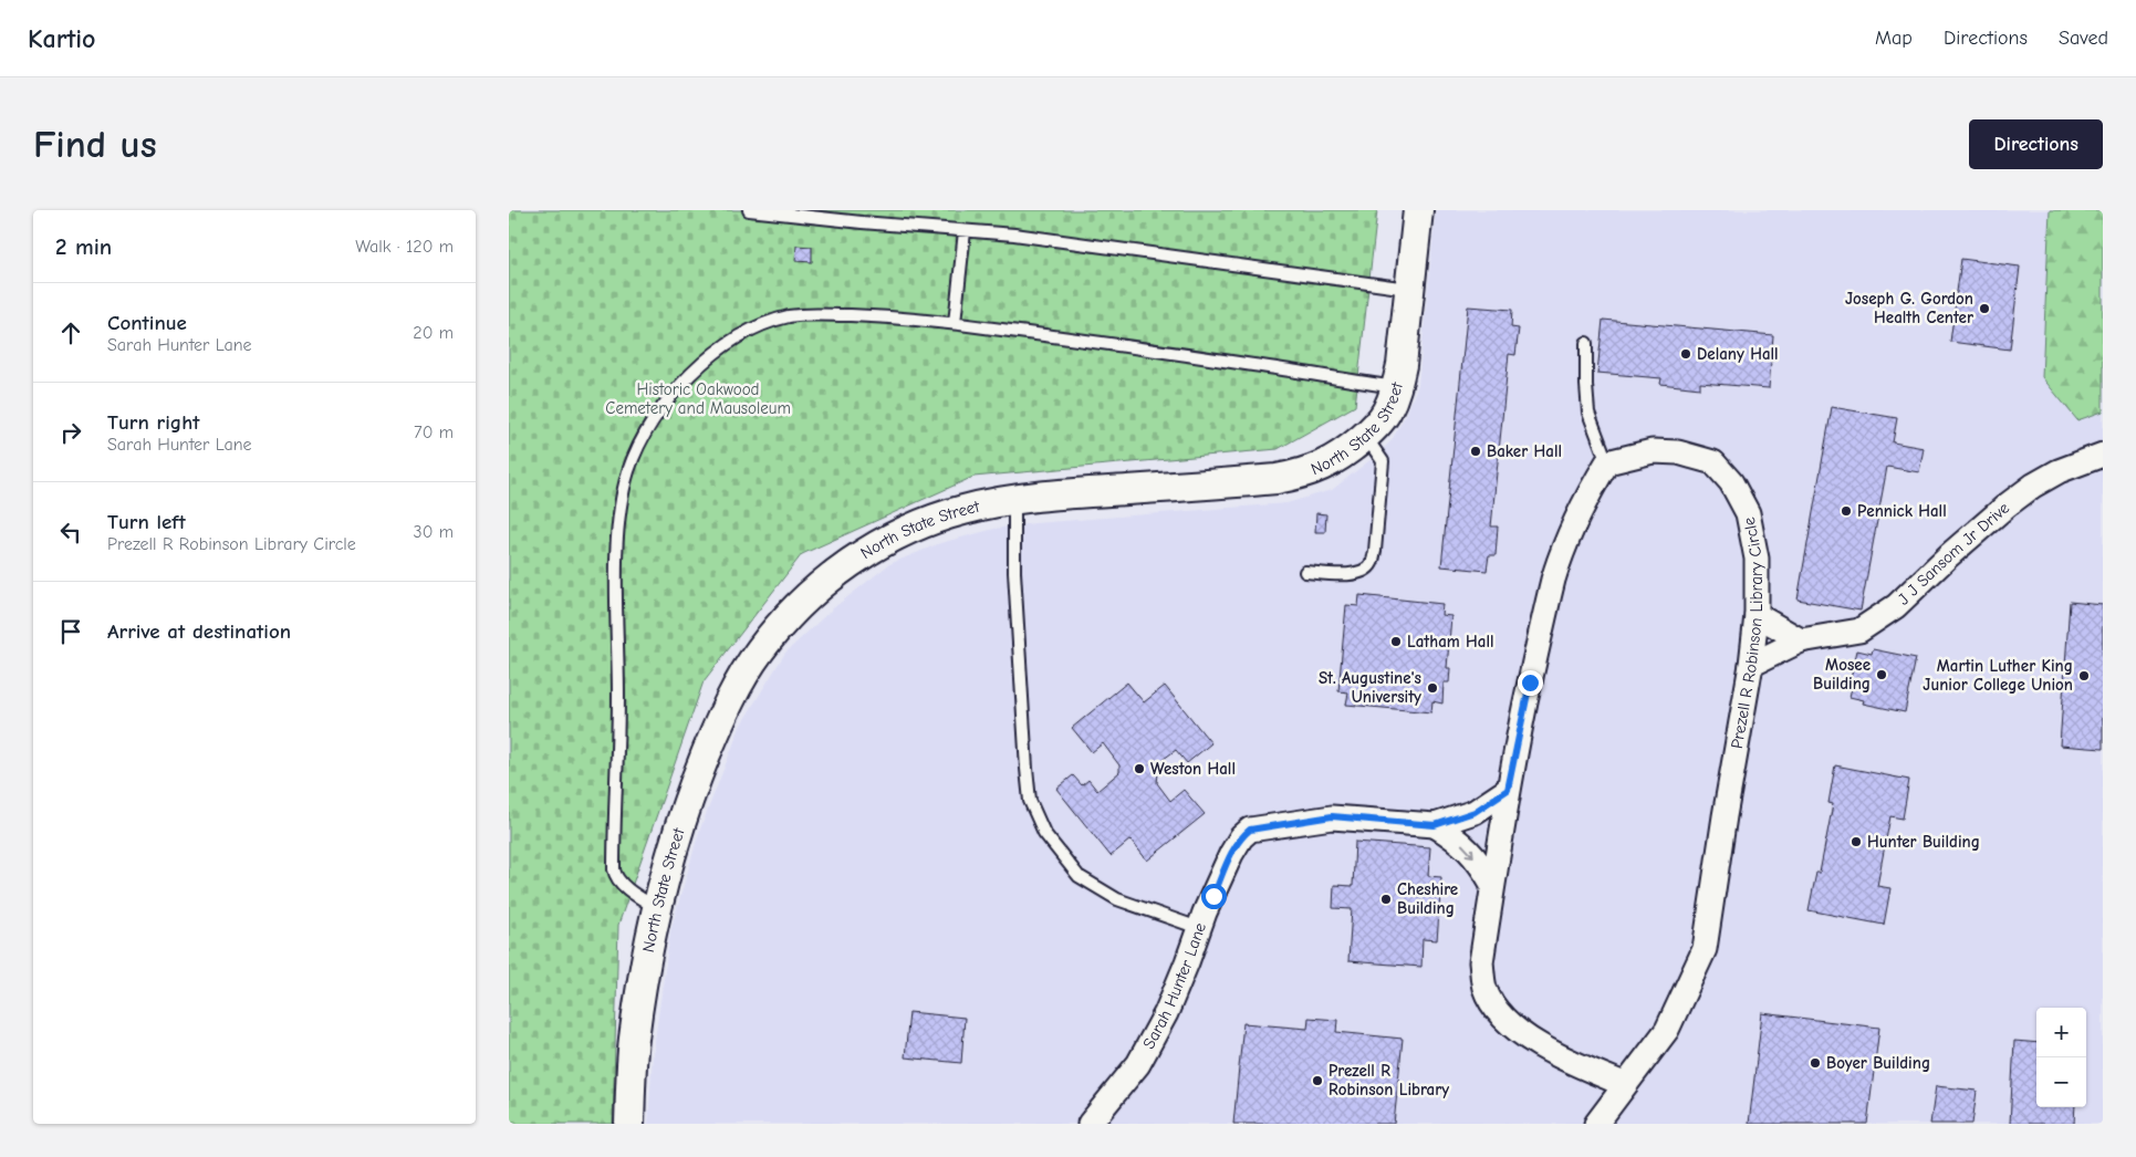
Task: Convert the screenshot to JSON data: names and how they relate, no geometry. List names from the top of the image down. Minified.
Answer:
{"streets":{"street":["North State Street","J J Sansom Jr Drive","Prezell R Robinson Library Circle","Sarah Hunter Lane"]},"crossings":[["J J Sansom Jr Drive","Prezell R Robinson Library Circle"]],"parks":["Historic Oakwood Cemetery and Mausoleum"],"places":["Joseph G. Gordon Health Center","Delany Hall","Baker Hall","Pennick Hall","Latham Hall","Mosee Building","Martin Luther King Junior College Union","St. Augustine's University","Weston Hall","Hunter Building","Cheshire Building","Boyer Building","Prezell R Robinson Library"],"page":{"header":"Kartio","nav":["Map","Directions","Saved"],"buttons":"Directions","title":"Find us","heading":["2 min","Walk · 120 m"],"list":[["Continue","Sarah Hunter Lane","20 m"],["Turn right","Sarah Hunter Lane","70 m"],["Turn left","Prezell R Robinson Library Circle","30 m"],"Arrive at destination"],"map_buttons":["+","−"]}}
